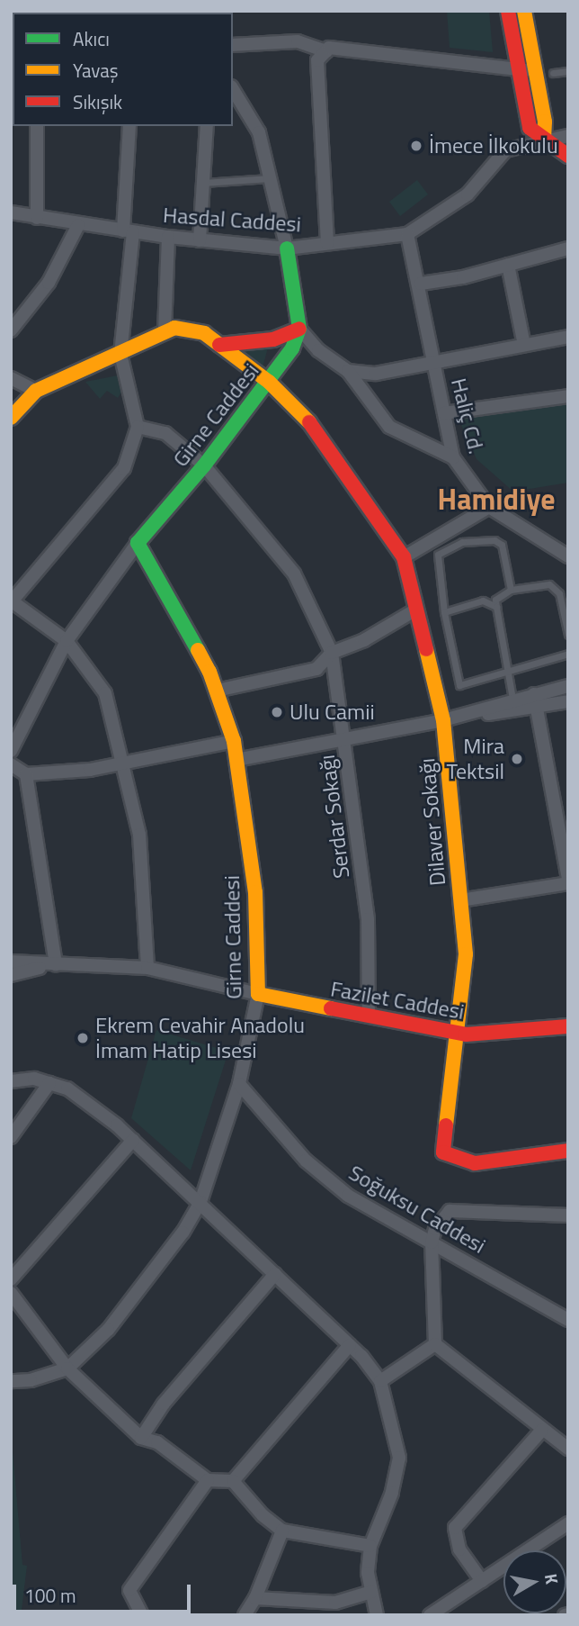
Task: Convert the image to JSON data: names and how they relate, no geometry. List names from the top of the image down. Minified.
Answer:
{"streets":{"street":["Hasdal Caddesi","Girne Caddesi","Haliç Cd.","Serdar Sokağı","Dilaver Sokağı","Fazilet Caddesi","Soğuksu Caddesi"]},"crossings":[["Hasdal Caddesi","Haliç Cd."],["Girne Caddesi","Serdar Sokağı"],["Girne Caddesi","Dilaver Sokağı"],["Girne Caddesi","Fazilet Caddesi"],["Girne Caddesi","Soğuksu Caddesi"],["Serdar Sokağı","Fazilet Caddesi"],["Dilaver Sokağı","Fazilet Caddesi"]],"districts":["Hamidiye"],"places":["İmece İlkokulu","Ulu Camii","Mira Tektsil","Ekrem Cevahir Anadolu İmam Hatip Lisesi"],"legend":["Akıcı","Yavaş","Sıkışık"],"scale_bar":"100 m","north":"right"}
